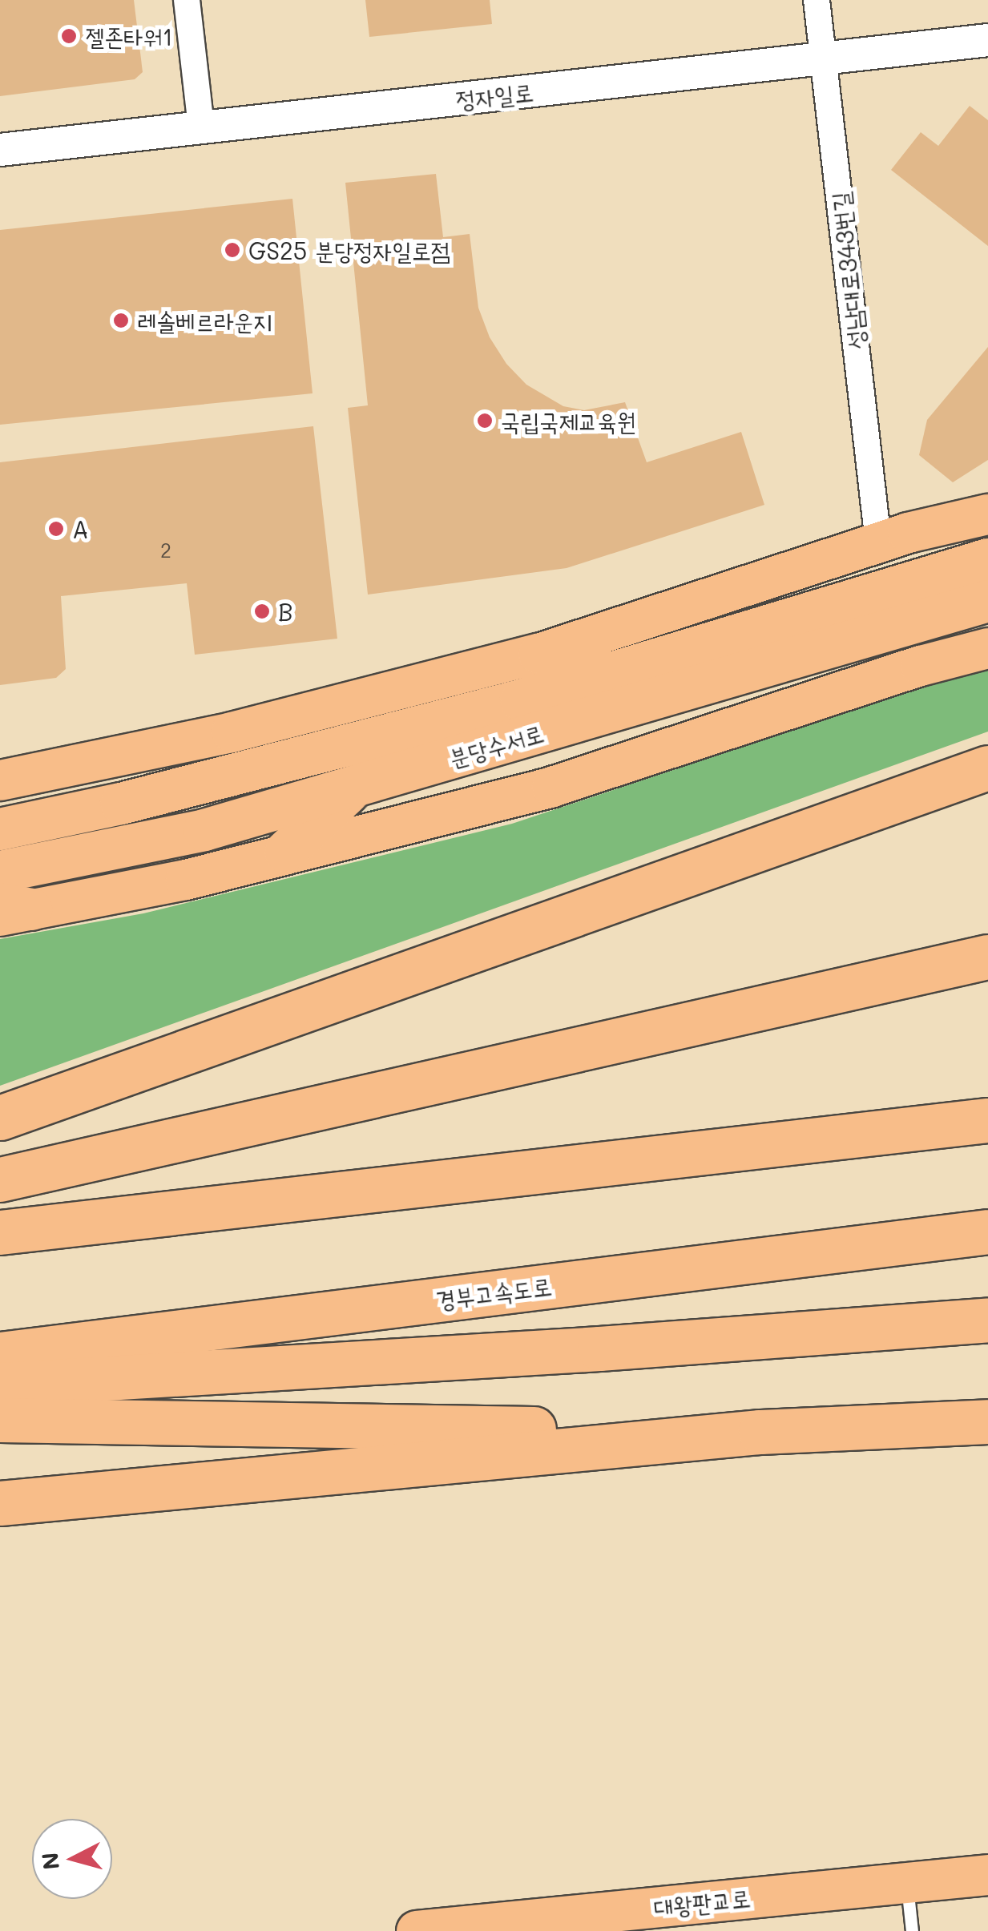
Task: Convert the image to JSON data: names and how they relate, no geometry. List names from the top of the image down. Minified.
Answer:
{"streets":{"highway":["분당수서로","경부고속도로"],"main road":["대왕판교로"],"street":["정자일로","성남대로343번길"]},"crossings":[["정자일로","성남대로343번길"]],"places":["젤존타워1","GS25 분당정자일로점","레솔베르라운지","국립국제교육원","A","B"],"house_numbers":["2"],"north":"left"}
